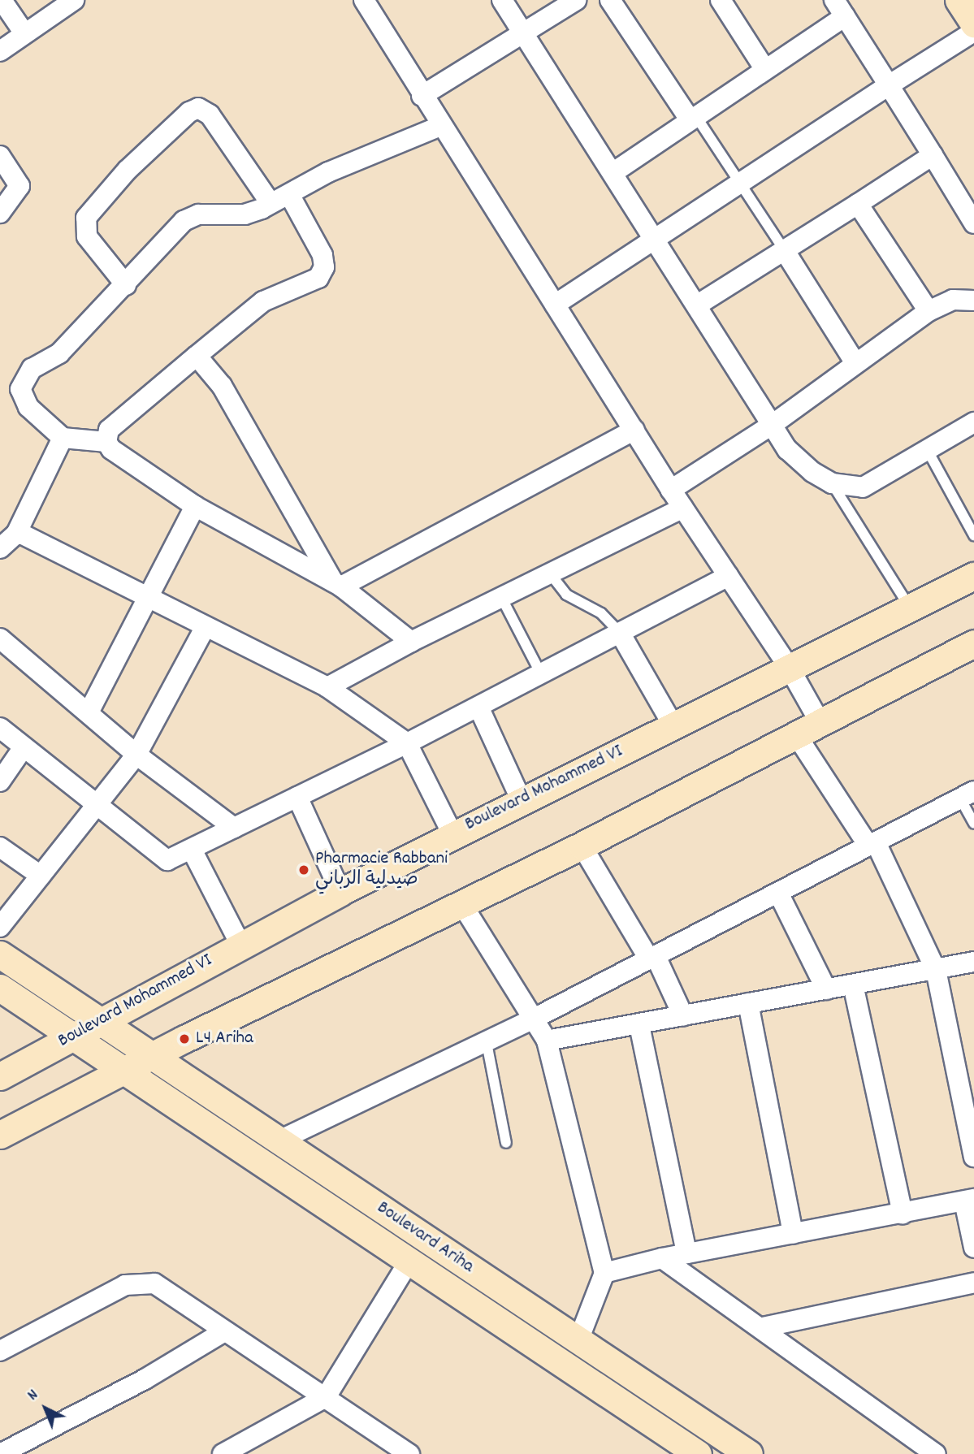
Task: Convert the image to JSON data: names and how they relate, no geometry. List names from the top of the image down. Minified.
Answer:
{"streets":{"main road":["Boulevard Mohammed VI","Boulevard Ariha"]},"crossings":[["Boulevard Mohammed VI","Boulevard Ariha"]],"places":["Pharmacie Rabbani صيدلية الرباني","L4 Ariha"],"north":"top left"}
